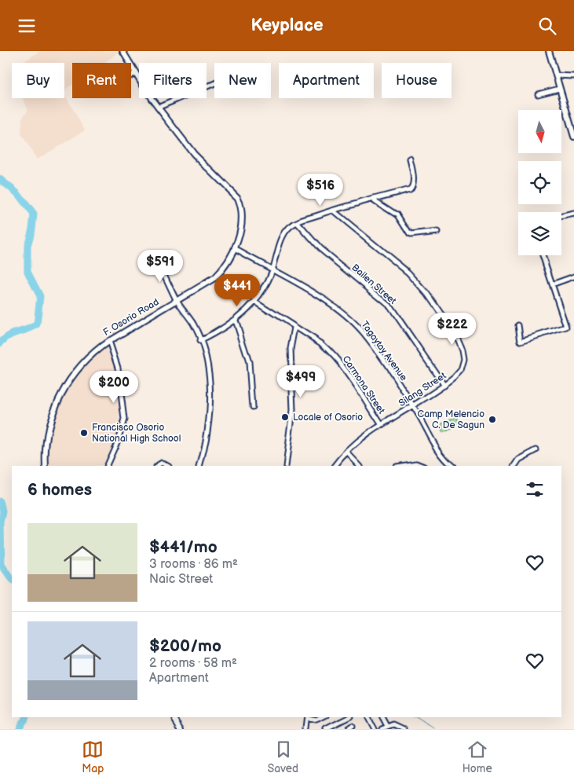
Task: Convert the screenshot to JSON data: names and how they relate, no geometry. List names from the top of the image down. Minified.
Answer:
{"streets":{"street":["Bailen Street","F. Osorio Road","Tagaytay Avenue","Carmona Street","Silang Street"]},"crossings":[["Bailen Street","Silang Street"],["F. Osorio Road","Tagaytay Avenue"],["Tagaytay Avenue","Silang Street"],["Carmona Street","Silang Street"]],"places":["Locale of Osorio","Camp Melencio C. De Sagun","Francisco Osorio National High School"],"north":"bottom","page":{"header":"Keyplace","chip":["Buy","Rent","Filters","New","Apartment","House"],"price":["$516","$591","$441","$222","$499","$200"],"heading":"6 homes","list":[{"name":"$441/mo","note":"3 rooms · 86 m² · Naic Street"},{"name":"$200/mo","note":"2 rooms · 58 m² · Apartment"}],"tabs":["Map","Saved","Home"]}}
